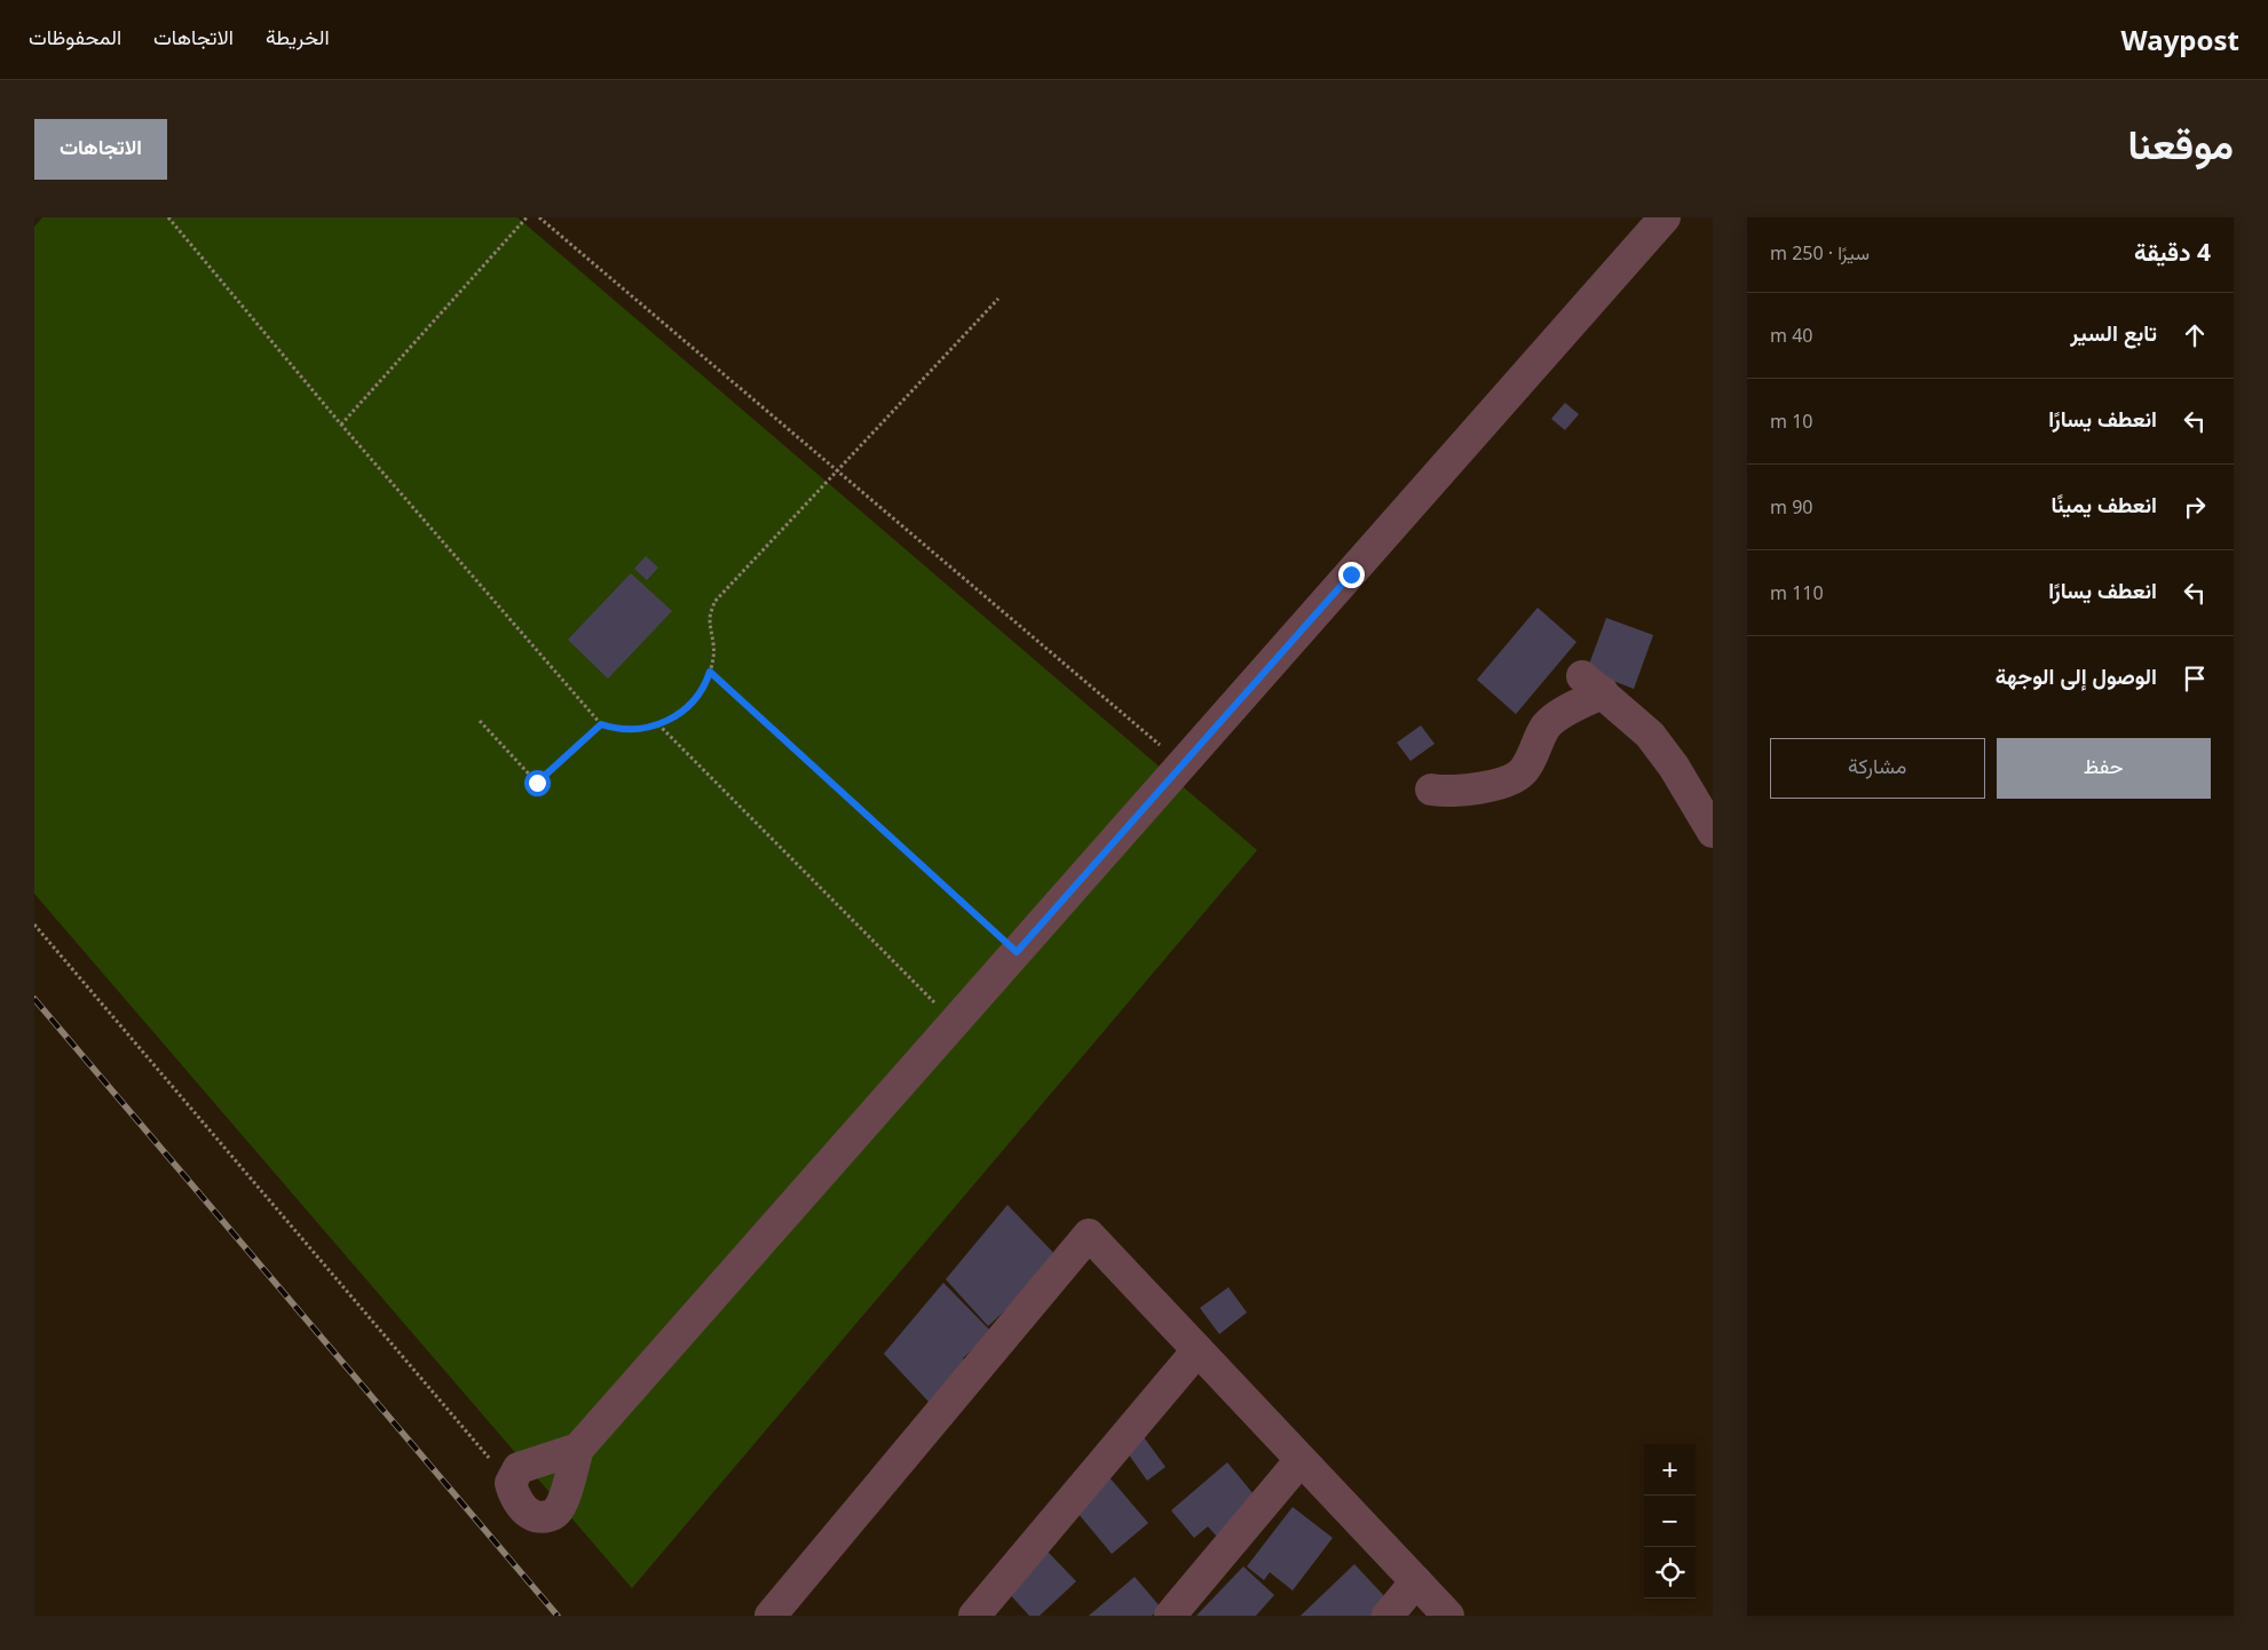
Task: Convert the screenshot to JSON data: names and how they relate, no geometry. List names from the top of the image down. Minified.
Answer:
{"page":{"header":"Waypost","nav":["الخريطة","الاتجاهات","المحفوظات"],"title":"موقعنا","buttons":["الاتجاهات",["حفظ","مشاركة"]],"heading":["4 دقيقة","سيرًا · 250 m"],"list":[["تابع السير","40 m"],["انعطف يسارًا","10 m"],["انعطف يمينًا","90 m"],["انعطف يسارًا","110 m"],"الوصول إلى الوجهة"],"map_buttons":["+","−"]}}
